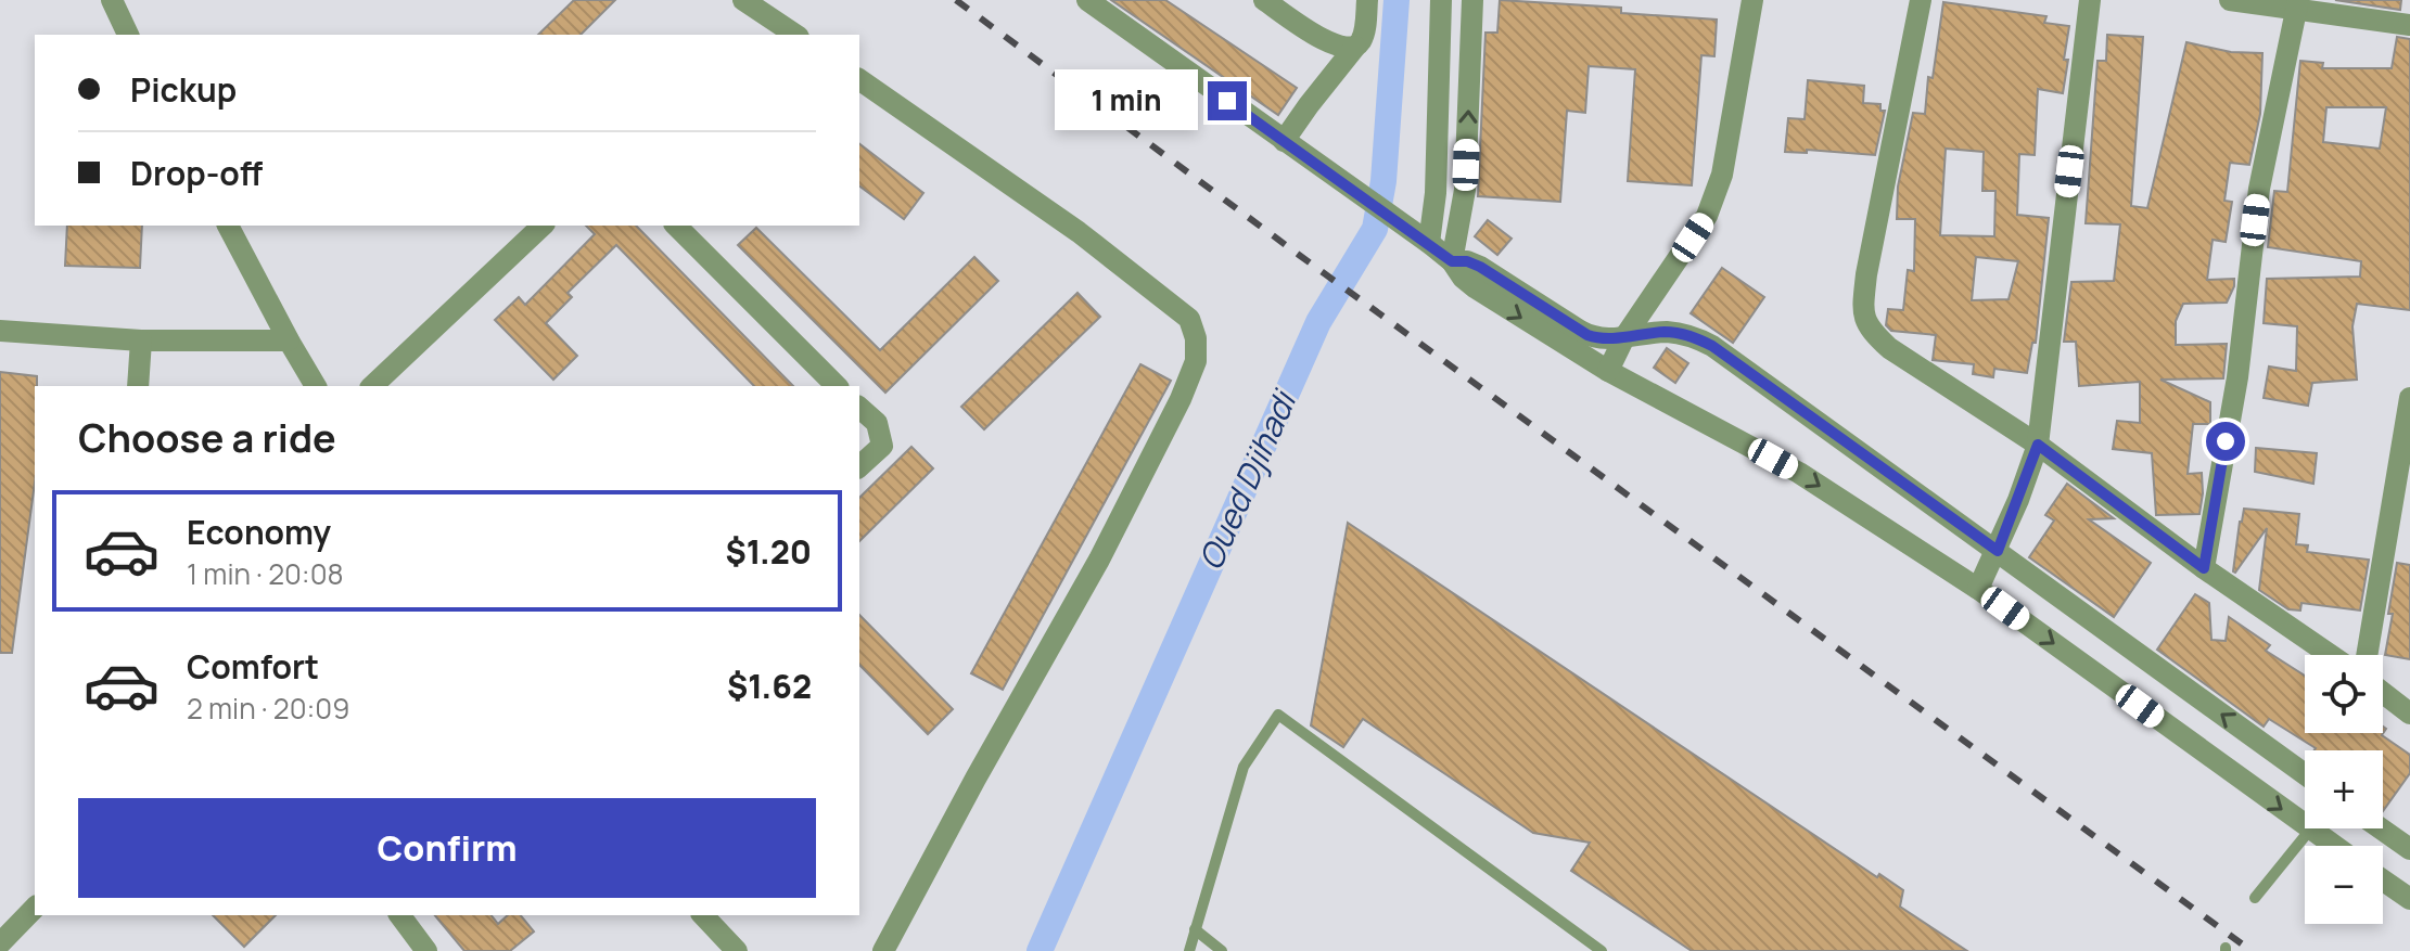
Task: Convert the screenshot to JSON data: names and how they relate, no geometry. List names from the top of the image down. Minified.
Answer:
{"water":["Oued Djihadi"],"page":{"banner":["Pickup","Drop-off"],"bubble":"1 min","heading":"Choose a ride","list":[{"name":"Economy","note":"1 min · 20:08","value":"$1.20"},{"name":"Comfort","note":"2 min · 20:09","value":"$1.62"}],"map_buttons":["+","−"],"buttons":"Confirm"}}
